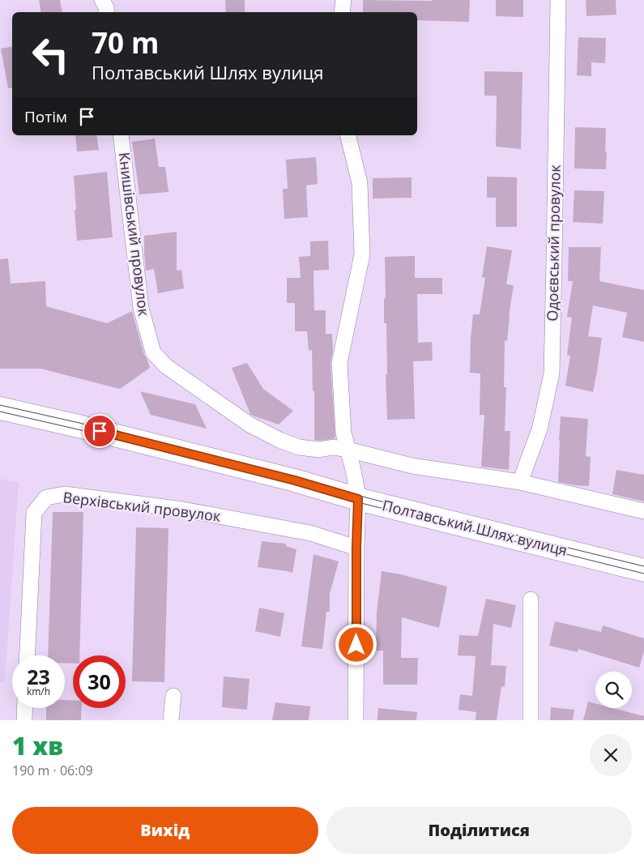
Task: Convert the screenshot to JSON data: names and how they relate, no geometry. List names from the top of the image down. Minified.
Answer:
{"streets":{"main road":["Полтавський Шлях вулиця"],"street":["Книшівський провулок","Одоєвський провулок","Верхівський провулок"]},"crossings":[["Книшівський провулок","Одоєвський провулок"]],"page":{"turn":["70 m","Полтавський Шлях вулиця"],"then":"Потім","speed":"23 km/h","limit":"30","heading":["1 хв","190 m · 06:09"],"buttons":["Вихід","Поділитися"]}}
